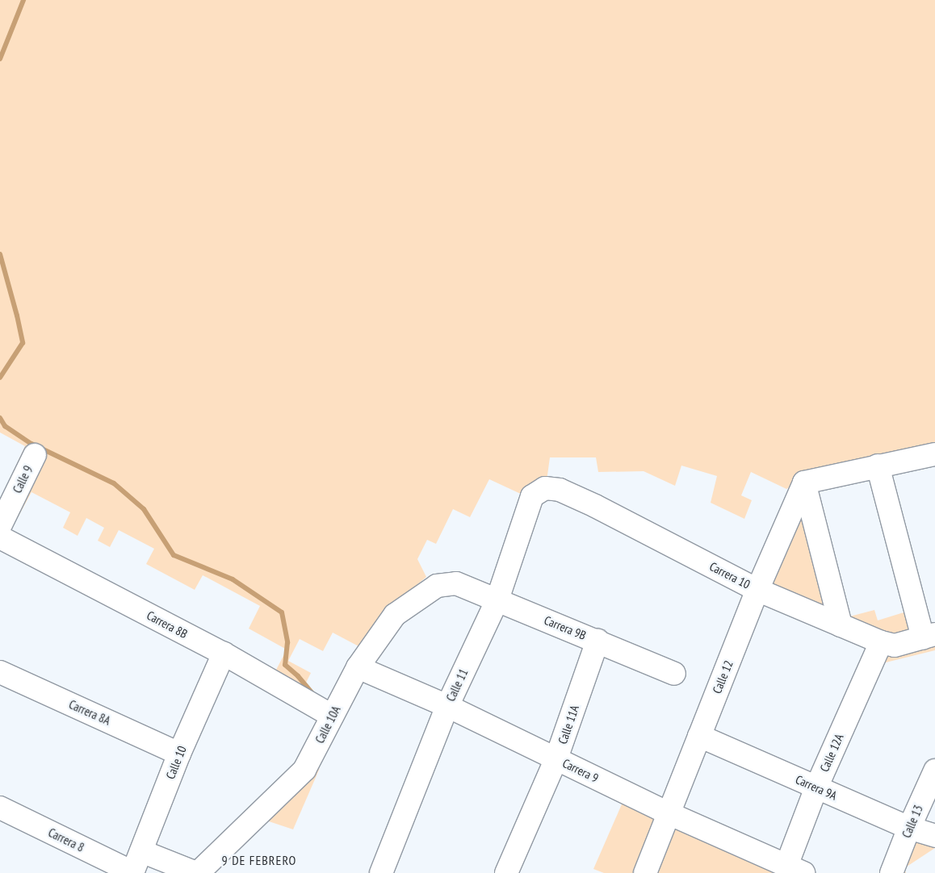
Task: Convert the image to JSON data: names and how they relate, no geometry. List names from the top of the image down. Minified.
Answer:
{"streets":{"street":["Calle 9","Carrera 10","Carrera 8B","Carrera 9B","Calle 12","Calle 11","Carrera 8A","Calle 10A","Calle 11A","Calle 12A","Calle 10","Carrera 9","Carrera 9A","Calle 13","Carrera 8"]},"crossings":[["Carrera 10","Calle 12"],["Carrera 10","Calle 11"],["Carrera 10","Calle 12A"],["Carrera 8B","Calle 10A"],["Carrera 8B","Calle 10"],["Carrera 9B","Calle 11"],["Carrera 9B","Calle 10A"],["Carrera 9B","Calle 11A"],["Calle 12","Carrera 9"],["Calle 12","Carrera 9A"],["Calle 11","Carrera 9"],["Carrera 8A","Calle 10"],["Calle 10A","Carrera 9"],["Calle 11A","Carrera 9"],["Calle 12A","Carrera 9"],["Calle 12A","Carrera 9A"],["Calle 10","Carrera 8"],["Carrera 9A","Calle 13"]],"districts":["9 DE FEBRERO"]}
